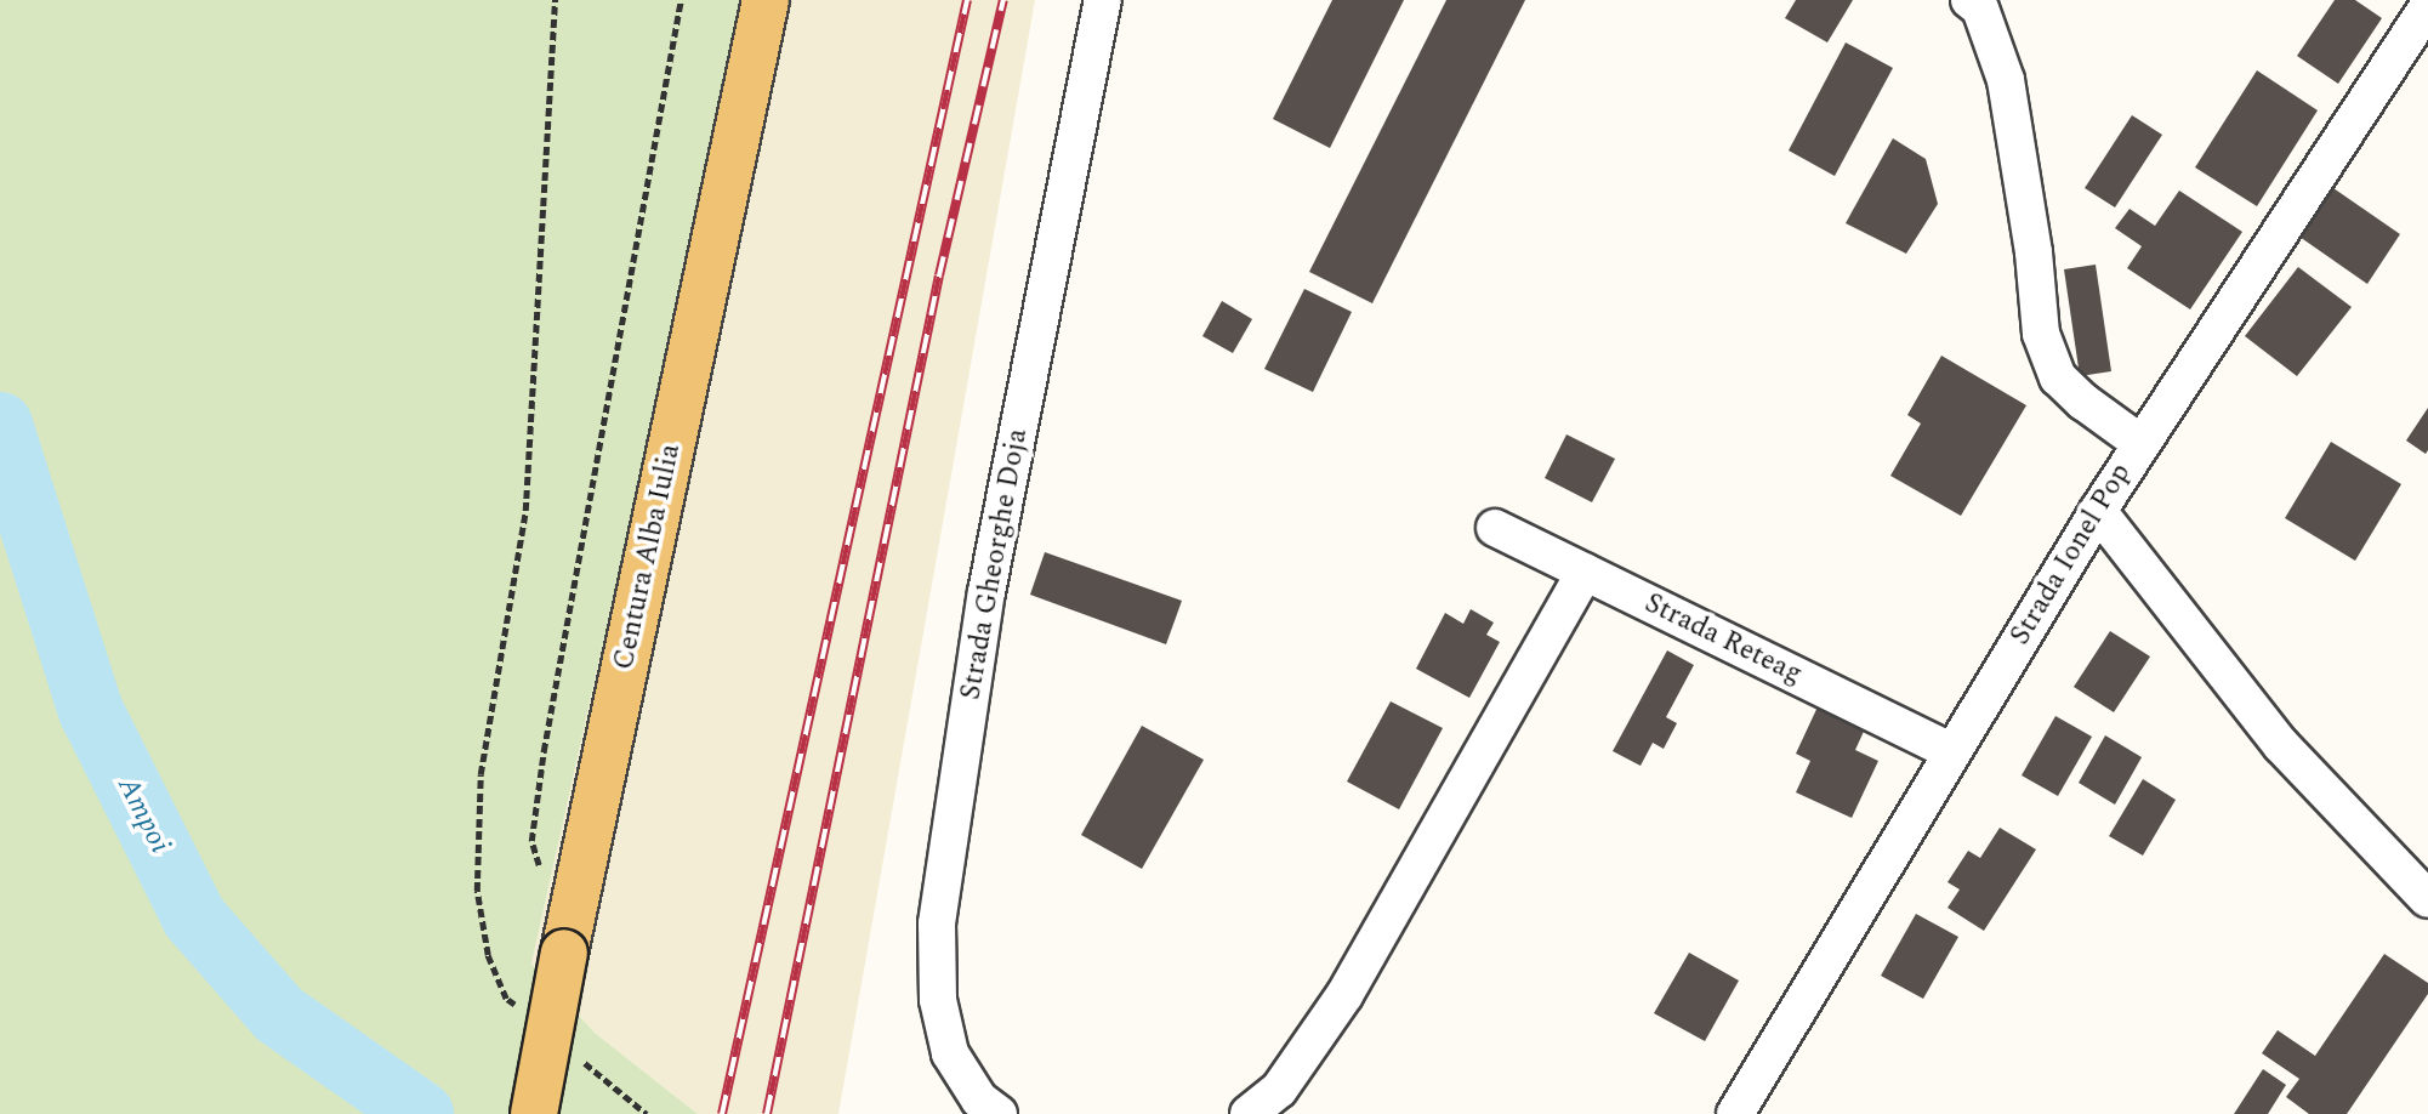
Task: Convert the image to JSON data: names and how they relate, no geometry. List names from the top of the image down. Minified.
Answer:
{"streets":{"main road":["Centura Alba Iulia"],"street":["Strada Ionel Pop","Strada Gheorghe Doja","Strada Reteag"]},"crossings":[["Strada Ionel Pop","Strada Reteag"]],"water":["Ampoi"]}
